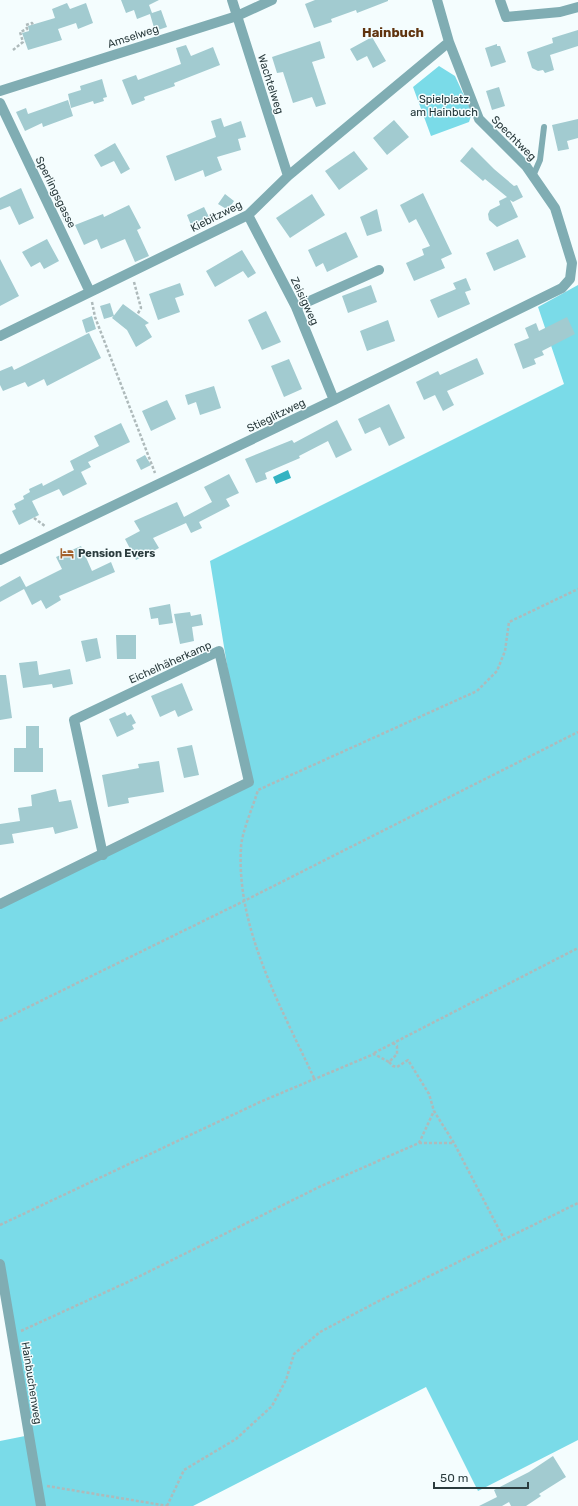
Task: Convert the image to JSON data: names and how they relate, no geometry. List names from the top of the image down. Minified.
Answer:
{"streets":{"street":["Amselweg","Wachtelweg","Spechtweg","Sperlingsgasse","Kiebitzweg","Zeisigweg","Stieglitzweg","Eichelhäherkamp","Hainbuchenweg"]},"crossings":[["Amselweg","Wachtelweg"],["Wachtelweg","Kiebitzweg"],["Spechtweg","Kiebitzweg"],["Spechtweg","Stieglitzweg"],["Sperlingsgasse","Kiebitzweg"],["Kiebitzweg","Zeisigweg"],["Zeisigweg","Stieglitzweg"]],"districts":["Hainbuch"],"parks":["Spielplatz am Hainbuch"],"places":{"hotel":["Pension Evers"]},"scale_bar":"50 m"}
